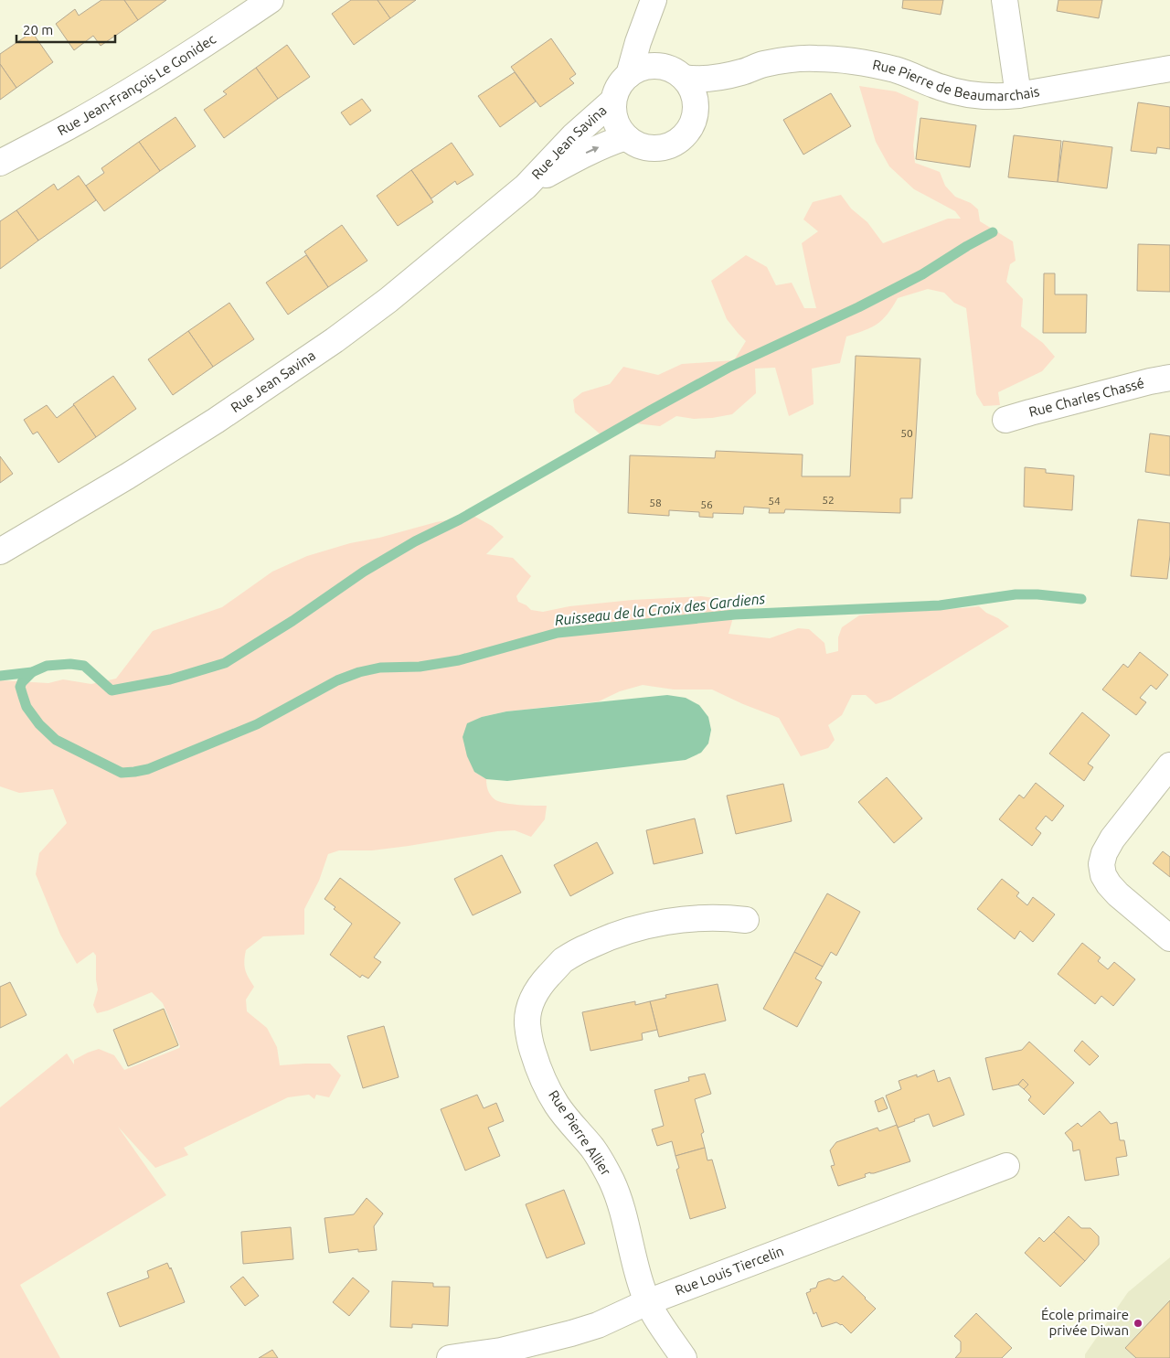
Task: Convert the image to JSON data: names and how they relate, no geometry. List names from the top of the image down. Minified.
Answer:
{"streets":{"street":["Rue Pierre de Beaumarchais","Rue Jean-François Le Gonidec","Rue Jean Savina","Rue Charles Chassé","Rue Pierre Allier","Rue Louis Tiercelin"]},"crossings":[["Rue Pierre de Beaumarchais","Rue Jean Savina"],["Rue Pierre Allier","Rue Louis Tiercelin"]],"water":["Ruisseau de la Croix des Gardiens"],"places":["École primaire privée Diwan"],"house_numbers":["50","52","54","58","56"],"scale_bar":"20 m"}
